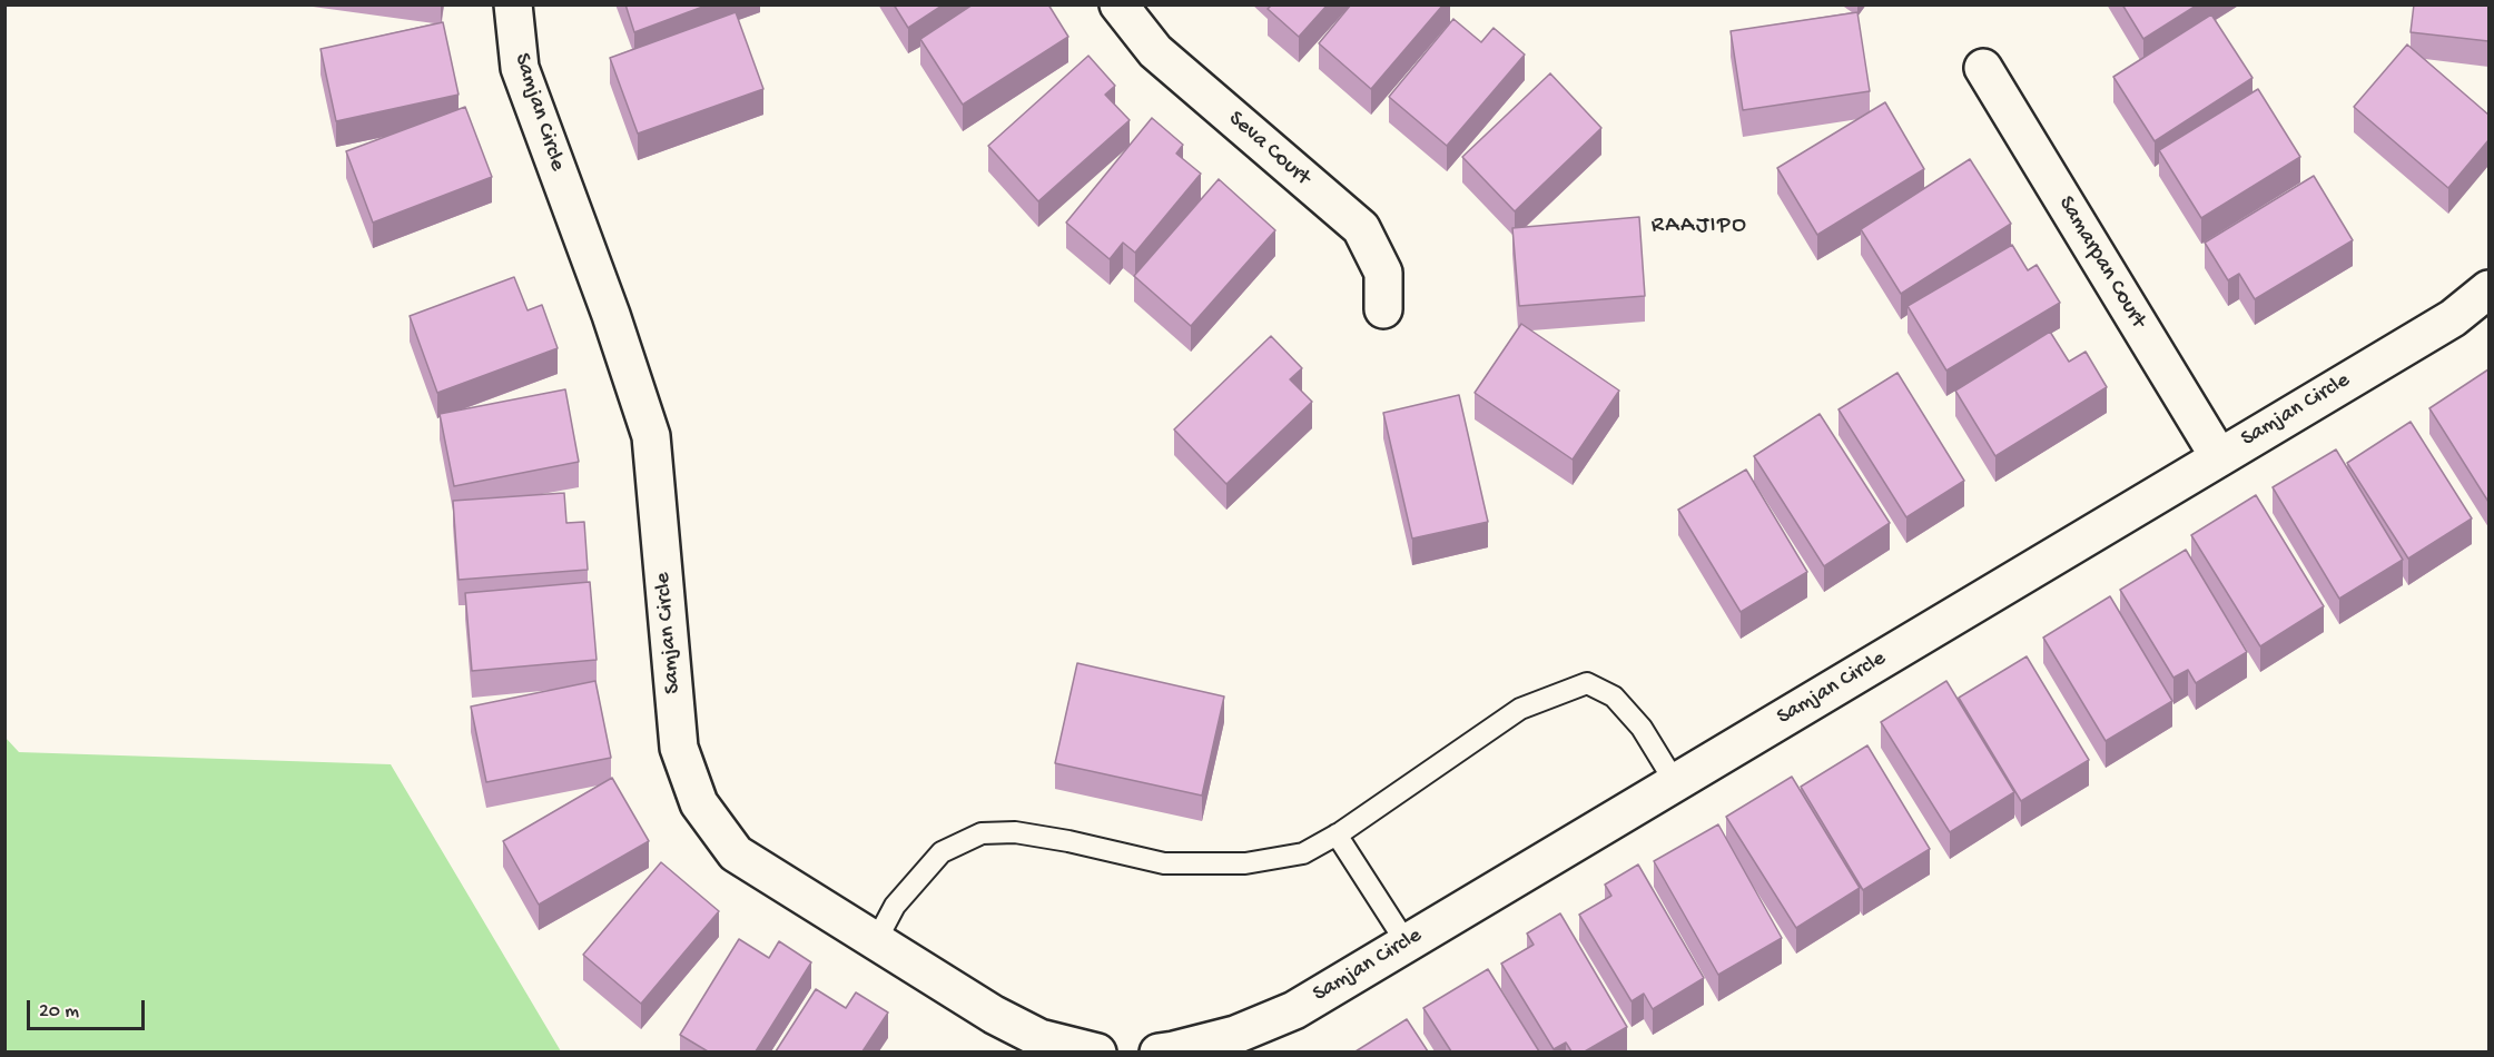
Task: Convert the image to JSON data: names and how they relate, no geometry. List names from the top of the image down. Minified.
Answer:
{"streets":{"street":["Samjan Circle","Seva Court","Samarpan Court"]},"crossings":[["Samjan Circle","Samarpan Court"]],"districts":["RAAJIPO"],"scale_bar":"20 m"}
